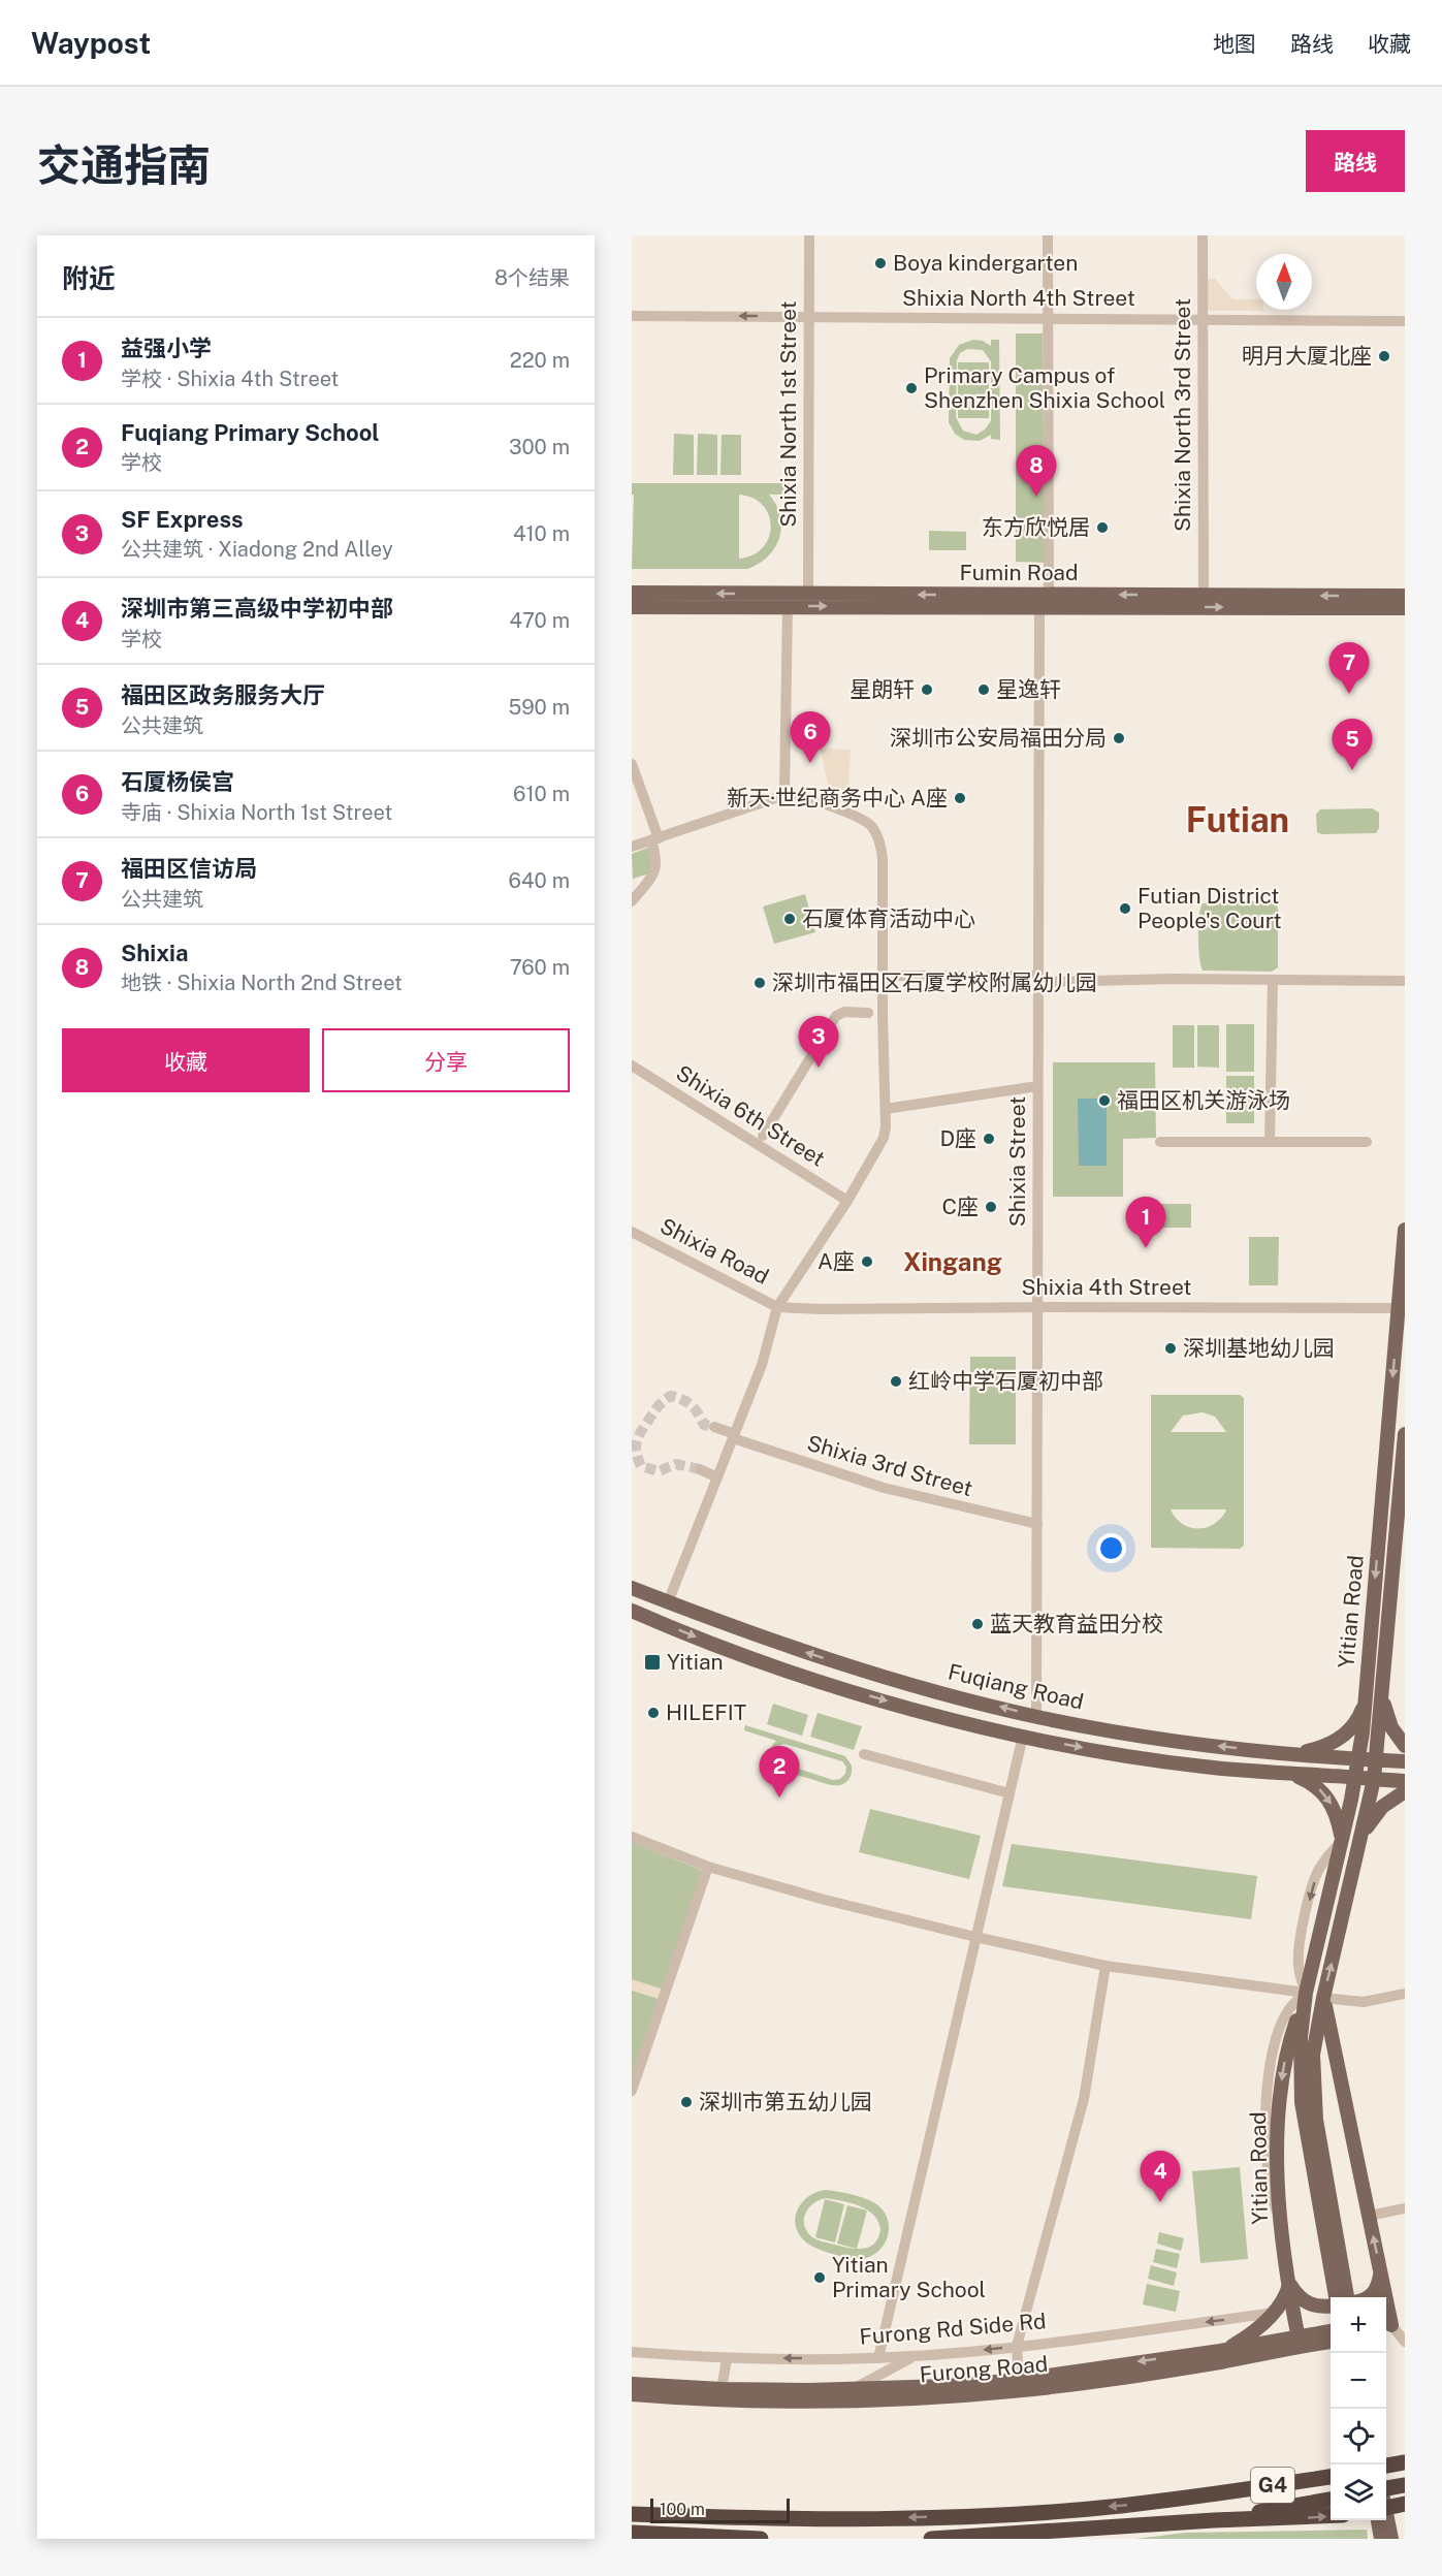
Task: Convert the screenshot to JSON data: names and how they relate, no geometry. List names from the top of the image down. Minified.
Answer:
{"streets":{"highway":["G4"],"main road":["Fumin Road","Yitian Road","Fuqiang Road","Furong Road"],"street":["Shixia North 4th Street","Shixia North 1st Street","Shixia North 3rd Street","Shixia 6th Street","Shixia Street","Shixia Road","Shixia 4th Street","Shixia 3rd Street","Furong Rd Side Rd"]},"crossings":[["Shixia North 4th Street","Shixia North 1st Street"],["Shixia North 4th Street","Shixia North 3rd Street"],["Shixia North 1st Street","Fumin Road"],["Shixia North 3rd Street","Fumin Road"],["Fumin Road","Shixia Street"],["Shixia Street","Shixia 4th Street"],["Shixia Street","Shixia 3rd Street"],["Shixia Street","Fuqiang Road"],["Shixia Road","Shixia 4th Street"],["Shixia 4th Street","Yitian Road"],["Yitian Road","Fuqiang Road"],["Yitian Road","Furong Road"]],"one_way":["Furong Rd Side Rd"],"districts":["Futian","Xingang"],"places":{"other":["Boya kindergarten","明月大厦北座","Primary Campus of Shenzhen Shixia School","东方欣悦居","星朗轩","星逸轩","深圳市公安局福田分局","新天·世纪商务中心 A座","Futian District People's Court","石厦体育活动中心","深圳市福田区石厦学校附属幼儿园","福田区机关游泳场","D座","C座","A座","深圳基地幼儿园","红岭中学石厦初中部","蓝天教育益田分校","HILEFIT","深圳市第五幼儿园","Yitian Primary School"],"transit":["Yitian"]},"scale_bar":"100 m","north":"top","page":{"header":"Waypost","nav":["地图","路线","收藏"],"title":"交通指南","buttons":["路线",["收藏","分享"]],"heading":["附近","8个结果"],"list":[{"mark":"1","name":"益强小学","note":"学校 · Shixia 4th Street","value":"220 m"},{"mark":"2","name":"Fuqiang Primary School","note":"学校","value":"300 m"},{"mark":"3","name":"SF Express","note":"公共建筑 · Xiadong 2nd Alley","value":"410 m"},{"mark":"4","name":"深圳市第三高级中学初中部","note":"学校","value":"470 m"},{"mark":"5","name":"福田区政务服务大厅","note":"公共建筑","value":"590 m"},{"mark":"6","name":"石厦杨侯宫","note":"寺庙 · Shixia North 1st Street","value":"610 m"},{"mark":"7","name":"福田区信访局","note":"公共建筑","value":"640 m"},{"mark":"8","name":"Shixia","note":"地铁 · Shixia North 2nd Street","value":"760 m"}],"pins":["8","7","6","5","3","1","2","4"],"map_buttons":["+","−"],"scale":"100 m"}}
